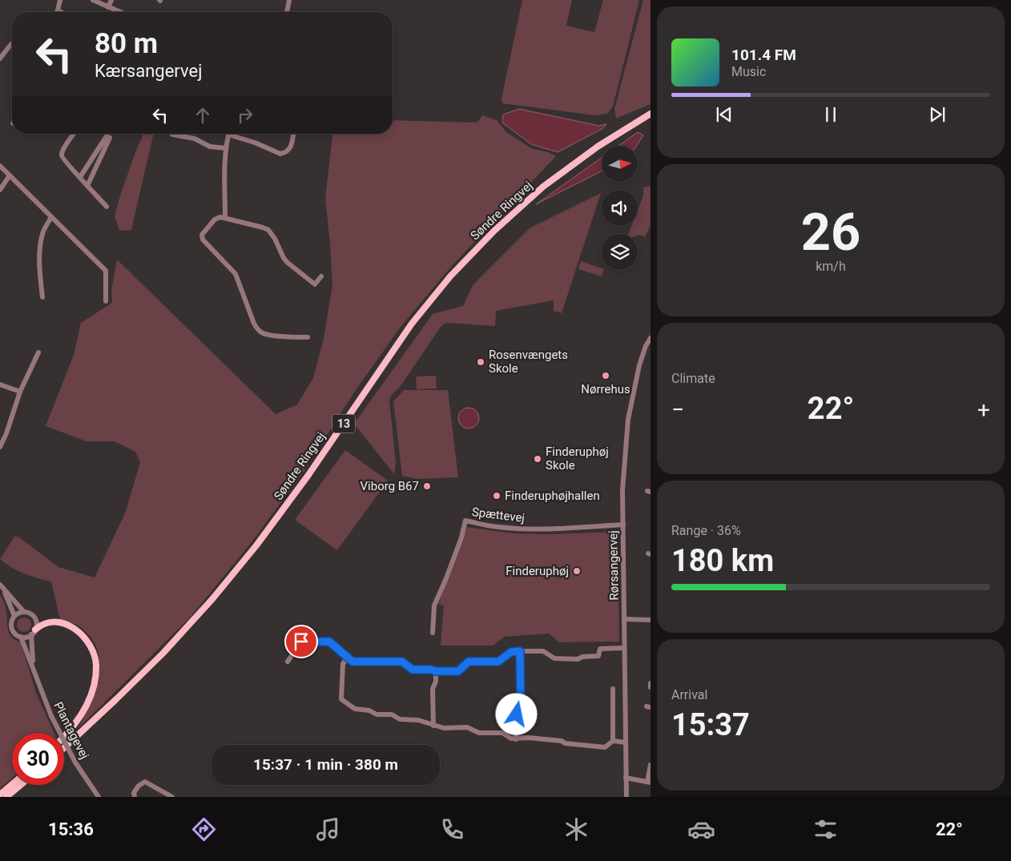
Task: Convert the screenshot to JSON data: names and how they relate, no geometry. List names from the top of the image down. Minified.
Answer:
{"streets":{"main road":["Søndre Ringvej","13"],"street":["Spættevej","Rørsangervej","Plantagevej"]},"crossings":[["Spættevej","Rørsangervej"]],"places":["Rosenvængets Skole","Nørrehus","Finderuphøj Skole","Viborg B67","Finderuphøjhallen","Finderuphøj"],"north":"right","page":{"turn":["80 m","Kærsangervej"],"song":["101.4 FM","Music"],"tile":[["26","km/h"],"Climate",["Range · 36%","180 km"],["Arrival","15:37"]],"heat":["−","22°","+"],"limit":"30","trip":"15:37 · 1 min · 380 m","tabs":["15:36","22°"]}}
